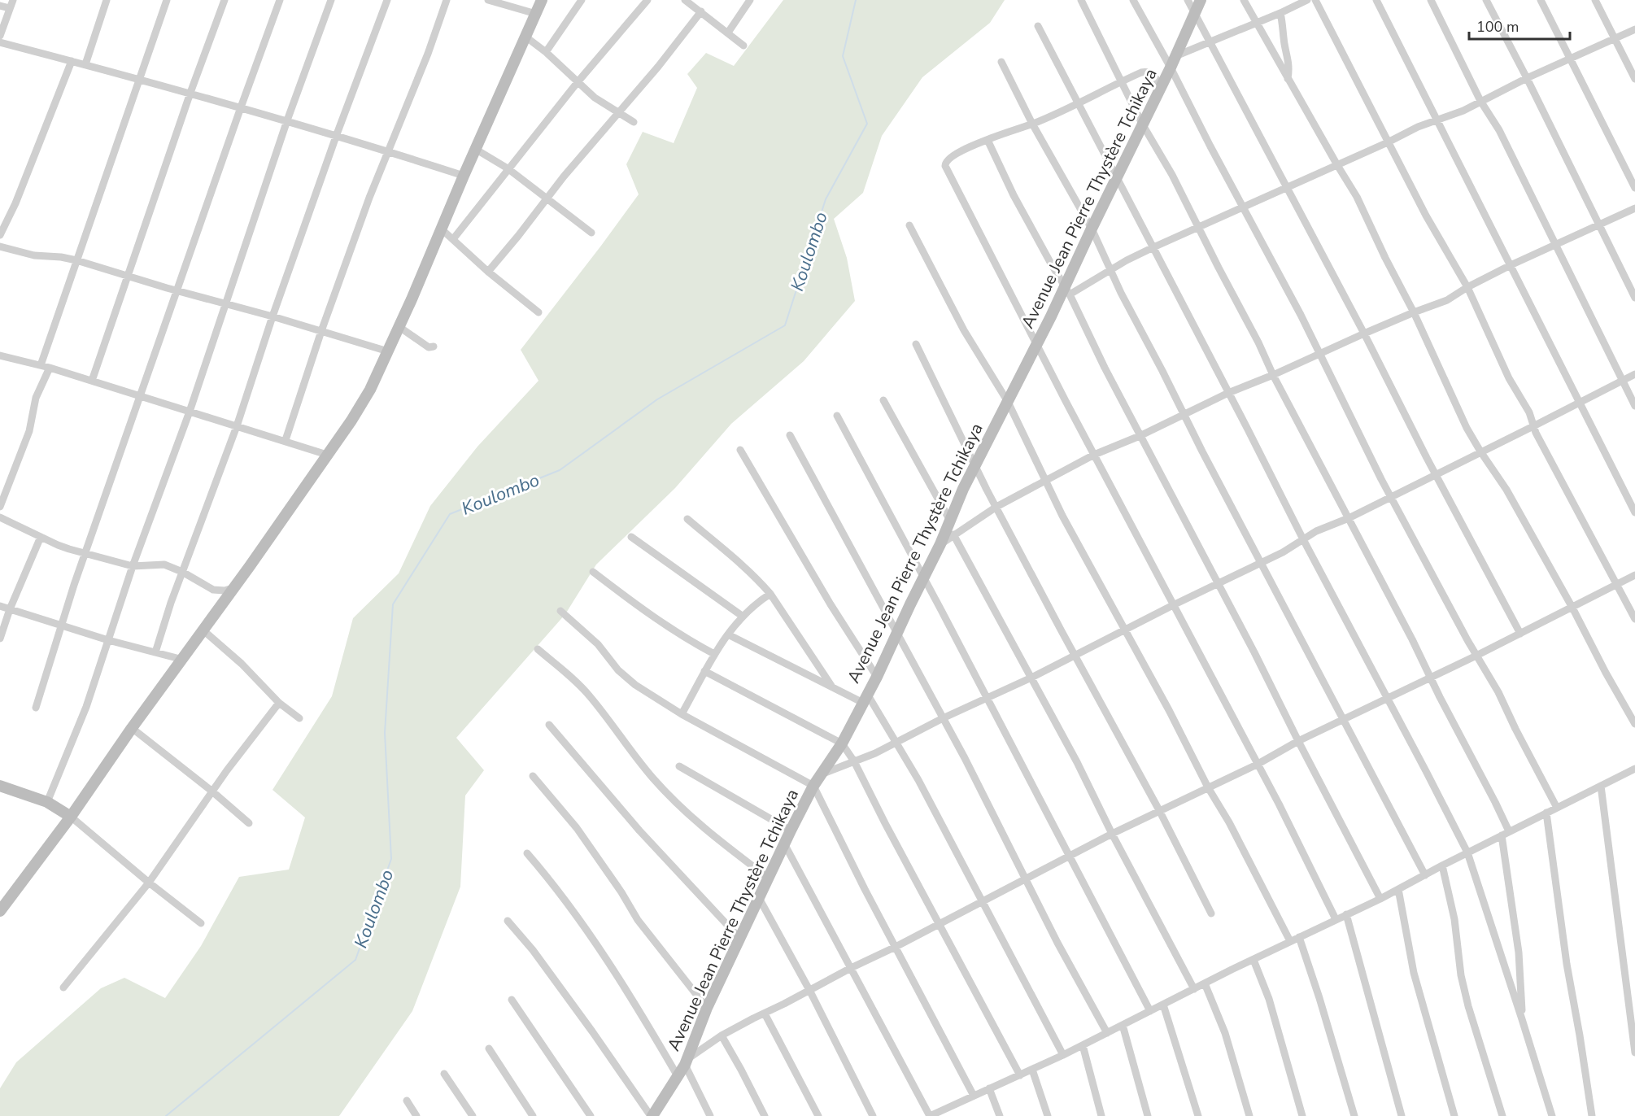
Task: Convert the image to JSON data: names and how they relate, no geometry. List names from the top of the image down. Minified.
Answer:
{"streets":{"street":["Avenue Jean Pierre Thystère Tchikaya"]},"water":["Koulombo"],"scale_bar":"100 m"}
